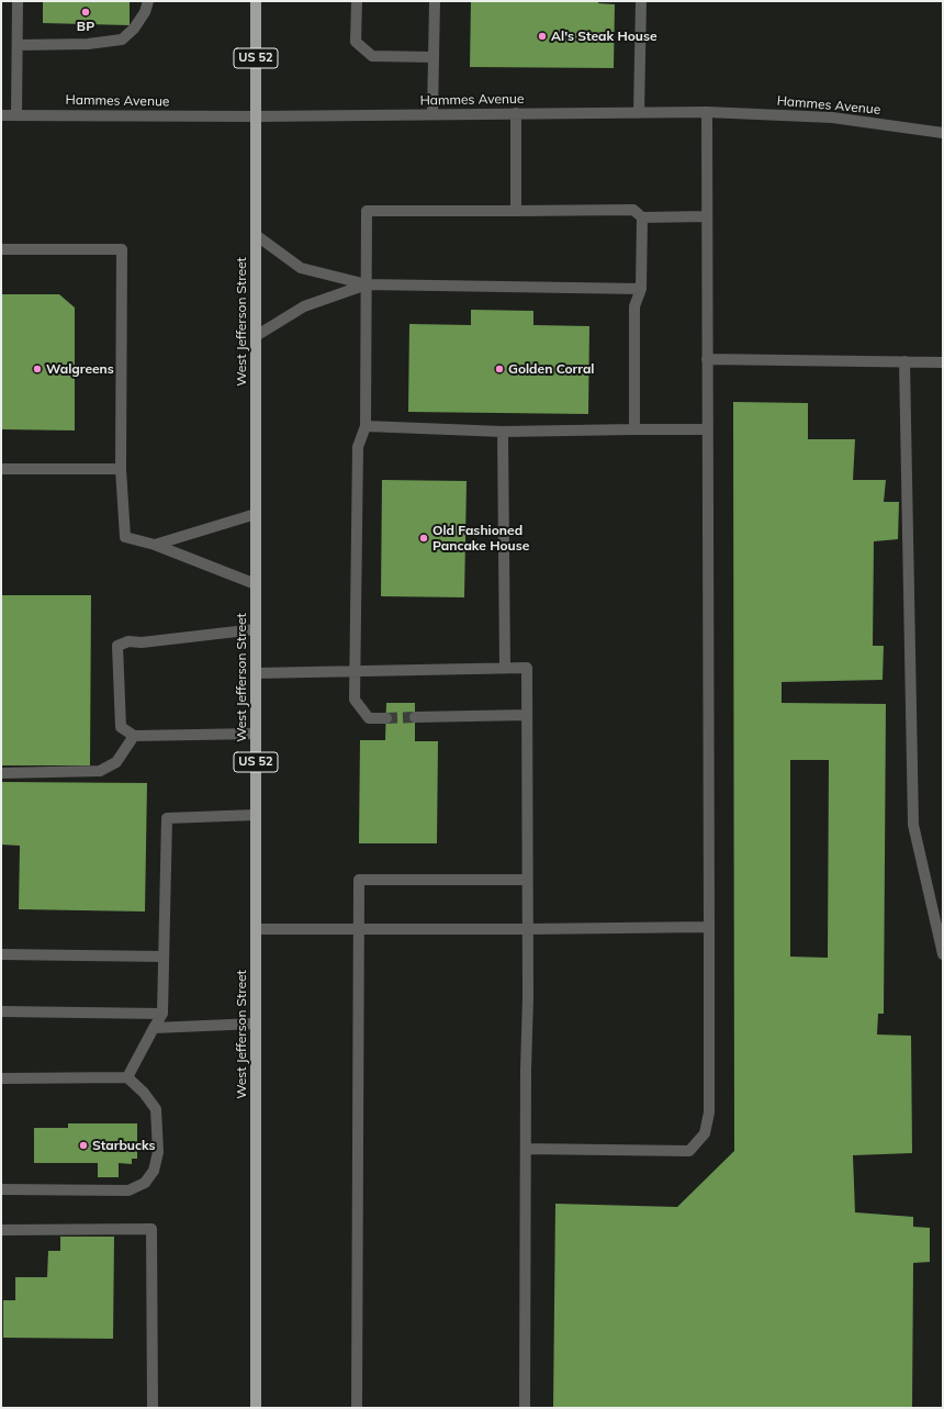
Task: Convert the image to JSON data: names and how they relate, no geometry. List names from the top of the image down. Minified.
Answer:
{"streets":{"main road":["US 52","West Jefferson Street"],"street":["Hammes Avenue"]},"crossings":[["Hammes Avenue","West Jefferson Street"]],"places":["BP","Al's Steak House","Walgreens","Golden Corral","Old Fashioned Pancake House","Starbucks"]}
